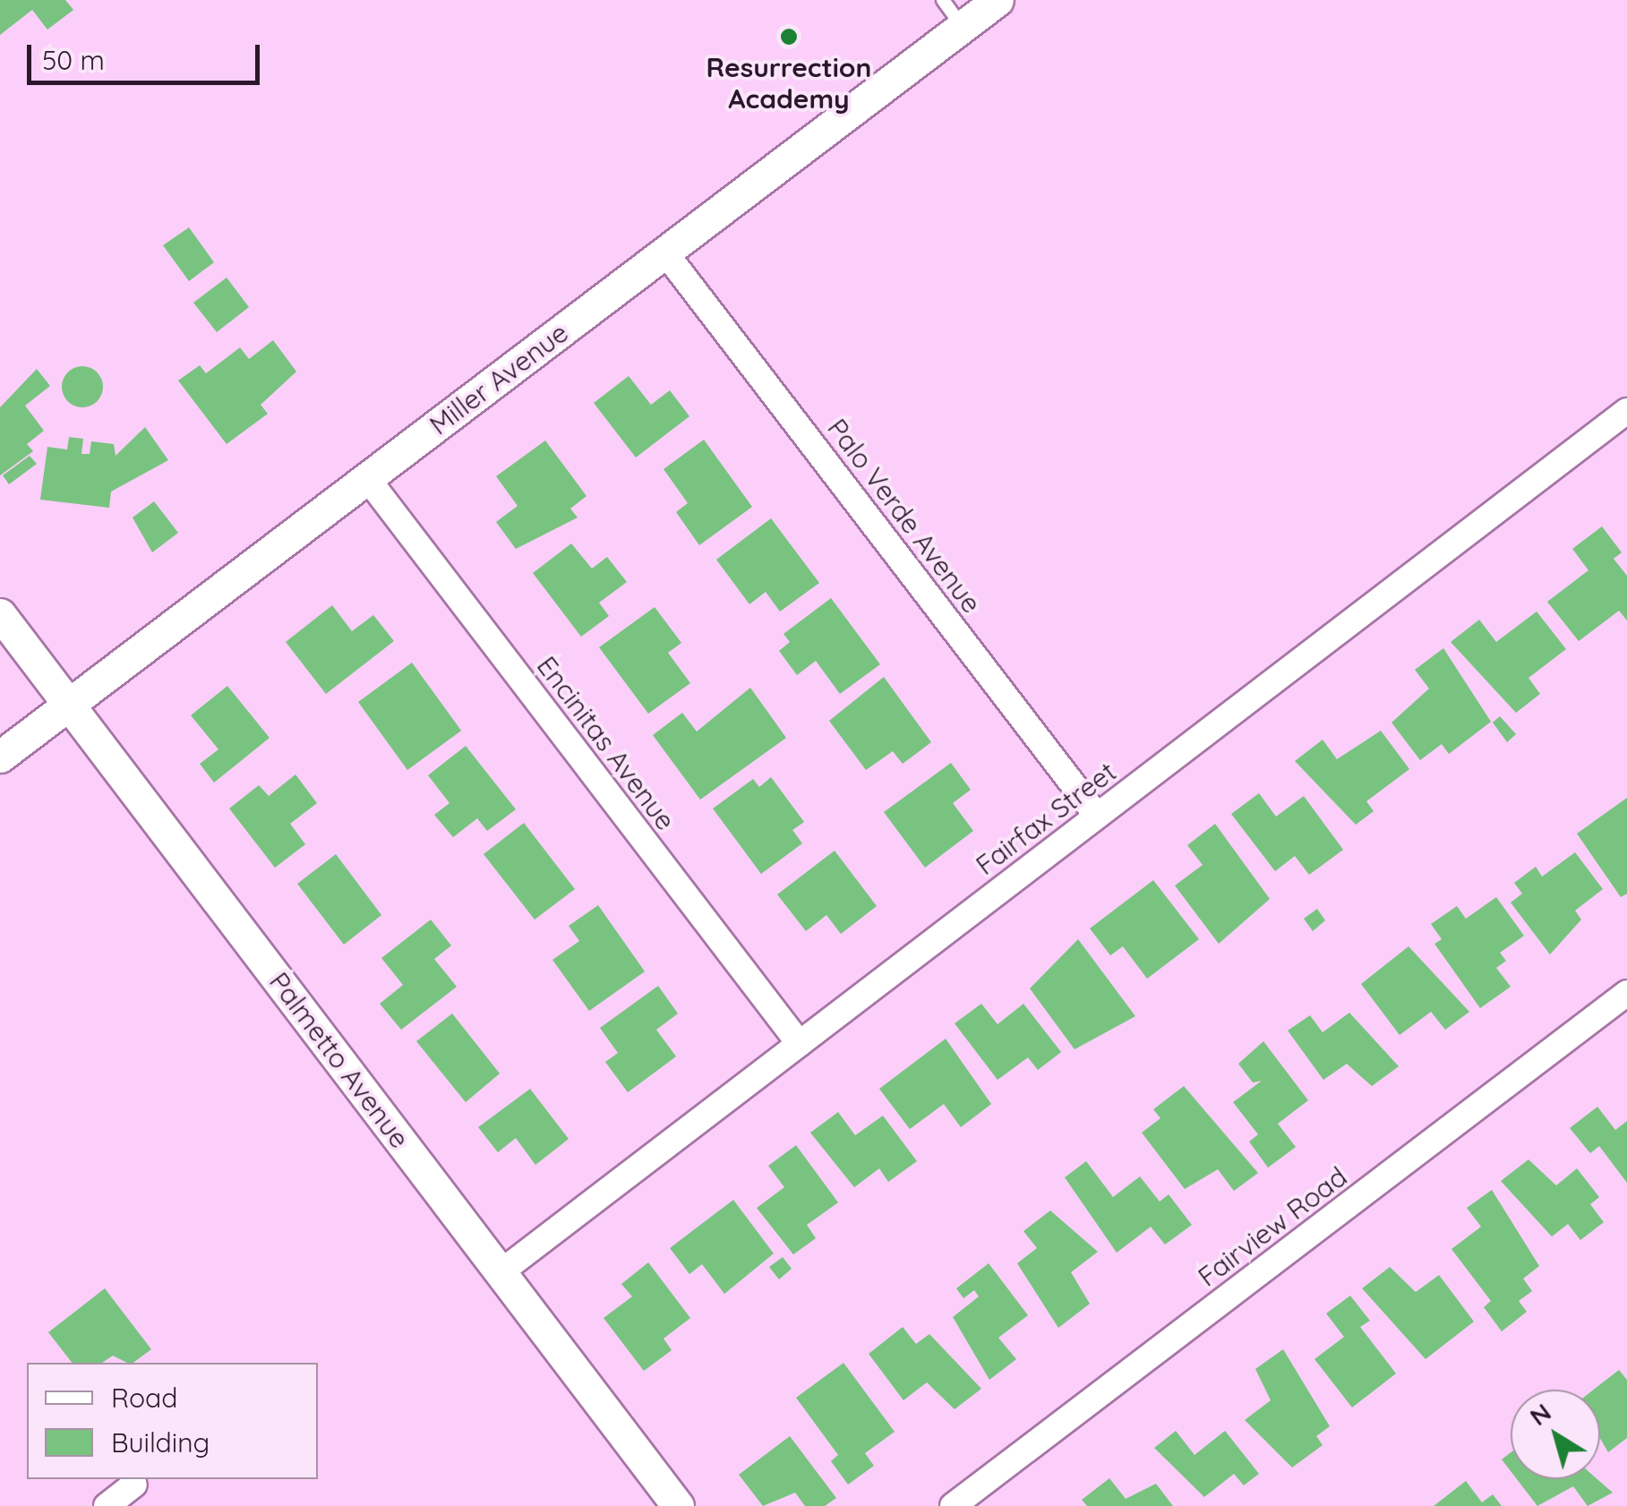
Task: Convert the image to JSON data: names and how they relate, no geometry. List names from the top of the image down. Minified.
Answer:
{"streets":{"street":["Miller Avenue","Palo Verde Avenue","Encinitas Avenue","Fairfax Street","Palmetto Avenue","Fairview Road"]},"crossings":[["Miller Avenue","Palo Verde Avenue"],["Miller Avenue","Encinitas Avenue"],["Miller Avenue","Palmetto Avenue"],["Palo Verde Avenue","Fairfax Street"],["Encinitas Avenue","Fairfax Street"],["Fairfax Street","Palmetto Avenue"]],"places":["Resurrection Academy"],"legend":["Road","Building"],"scale_bar":"50 m","north":"top left"}
